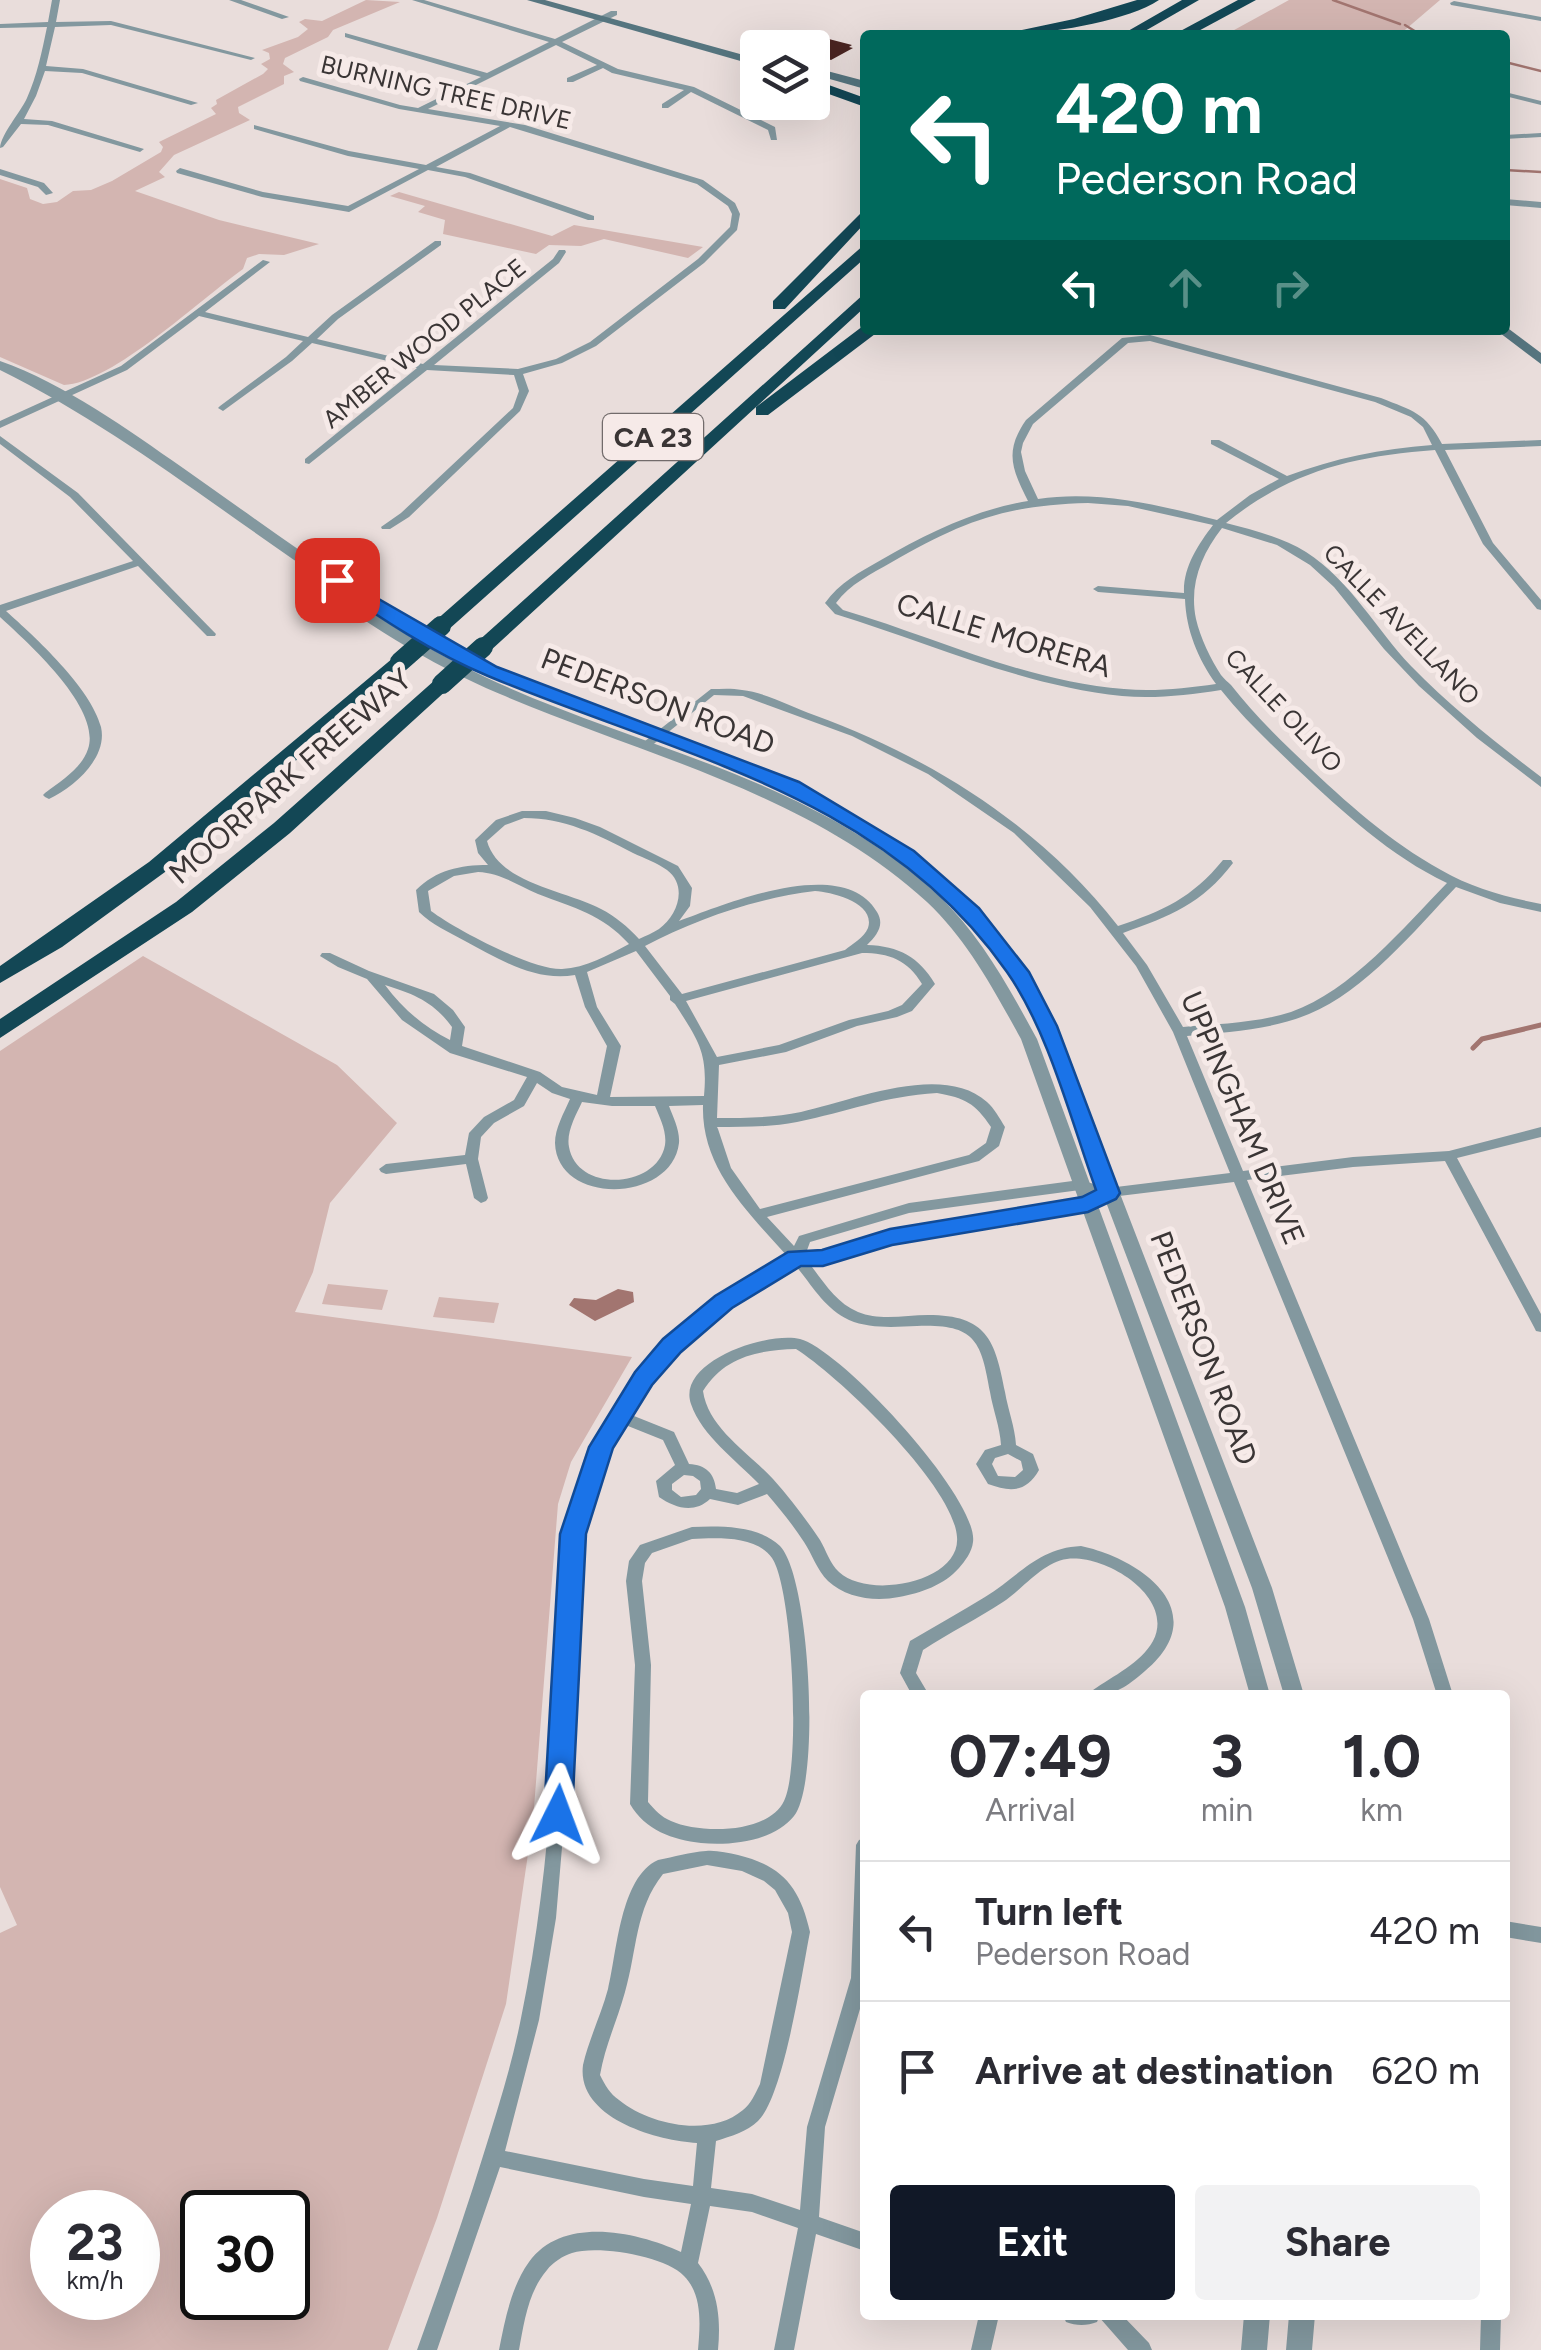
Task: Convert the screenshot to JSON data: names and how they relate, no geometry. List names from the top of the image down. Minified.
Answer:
{"streets":{"highway":["CA 23","MOORPARK FREEWAY"],"street":["BURNING TREE DRIVE","AMBER WOOD PLACE","CALLE AVELLANO","CALLE MORERA","PEDERSON ROAD","CALLE OLIVO","UPPINGHAM DRIVE"]},"crossings":[["BURNING TREE DRIVE","AMBER WOOD PLACE"],["CALLE AVELLANO","CALLE MORERA"],["CALLE AVELLANO","CALLE OLIVO"],["CALLE MORERA","CALLE OLIVO"],["PEDERSON ROAD","UPPINGHAM DRIVE"]],"page":{"turn":["420 m","Pederson Road"],"eta":["07:49","Arrival","3","min","1.0","km"],"list":[{"name":"Turn left","note":"Pederson Road","value":"420 m"},{"name":"Arrive at destination","value":"620 m"}],"buttons":["Exit","Share"],"speed":"23 km/h","limit":"30"}}
